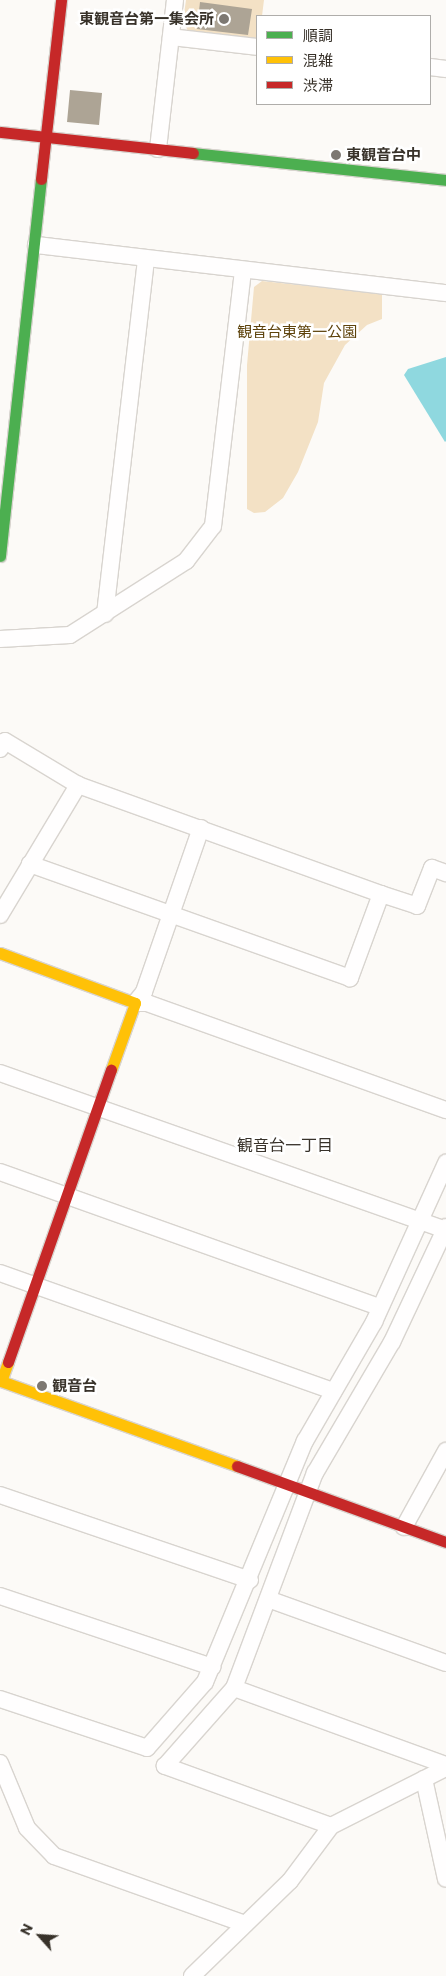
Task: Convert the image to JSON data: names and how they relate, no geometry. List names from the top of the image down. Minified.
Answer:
{"districts":["観音台一丁目"],"parks":["観音台東第一公園"],"places":["東観音台第一集会所","東観音台中","観音台"],"legend":["順調","混雑","渋滞"],"north":"top left"}
